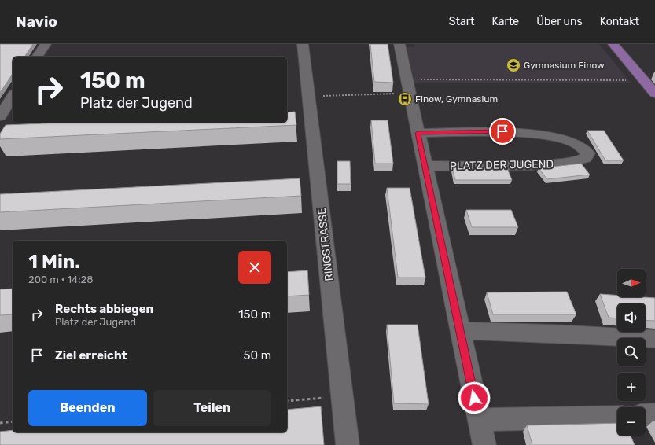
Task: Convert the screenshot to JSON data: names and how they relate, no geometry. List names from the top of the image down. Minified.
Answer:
{"streets":{"street":["PLATZ DER JUGEND","RINGSTRASSE"]},"places":{"school or university":["Gymnasium Finow"],"bus stop":["Finow, Gymnasium"]},"north":"right","page":{"header":"Navio","nav":["Start","Karte","Über uns","Kontakt"],"turn":["150 m","Platz der Jugend"],"heading":["1 Min.","200 m · 14:28"],"map_buttons":["+","−"],"list":[{"name":"Rechts abbiegen","note":"Platz der Jugend","value":"150 m"},{"name":"Ziel erreicht","value":"50 m"}],"buttons":["Beenden","Teilen"]}}
